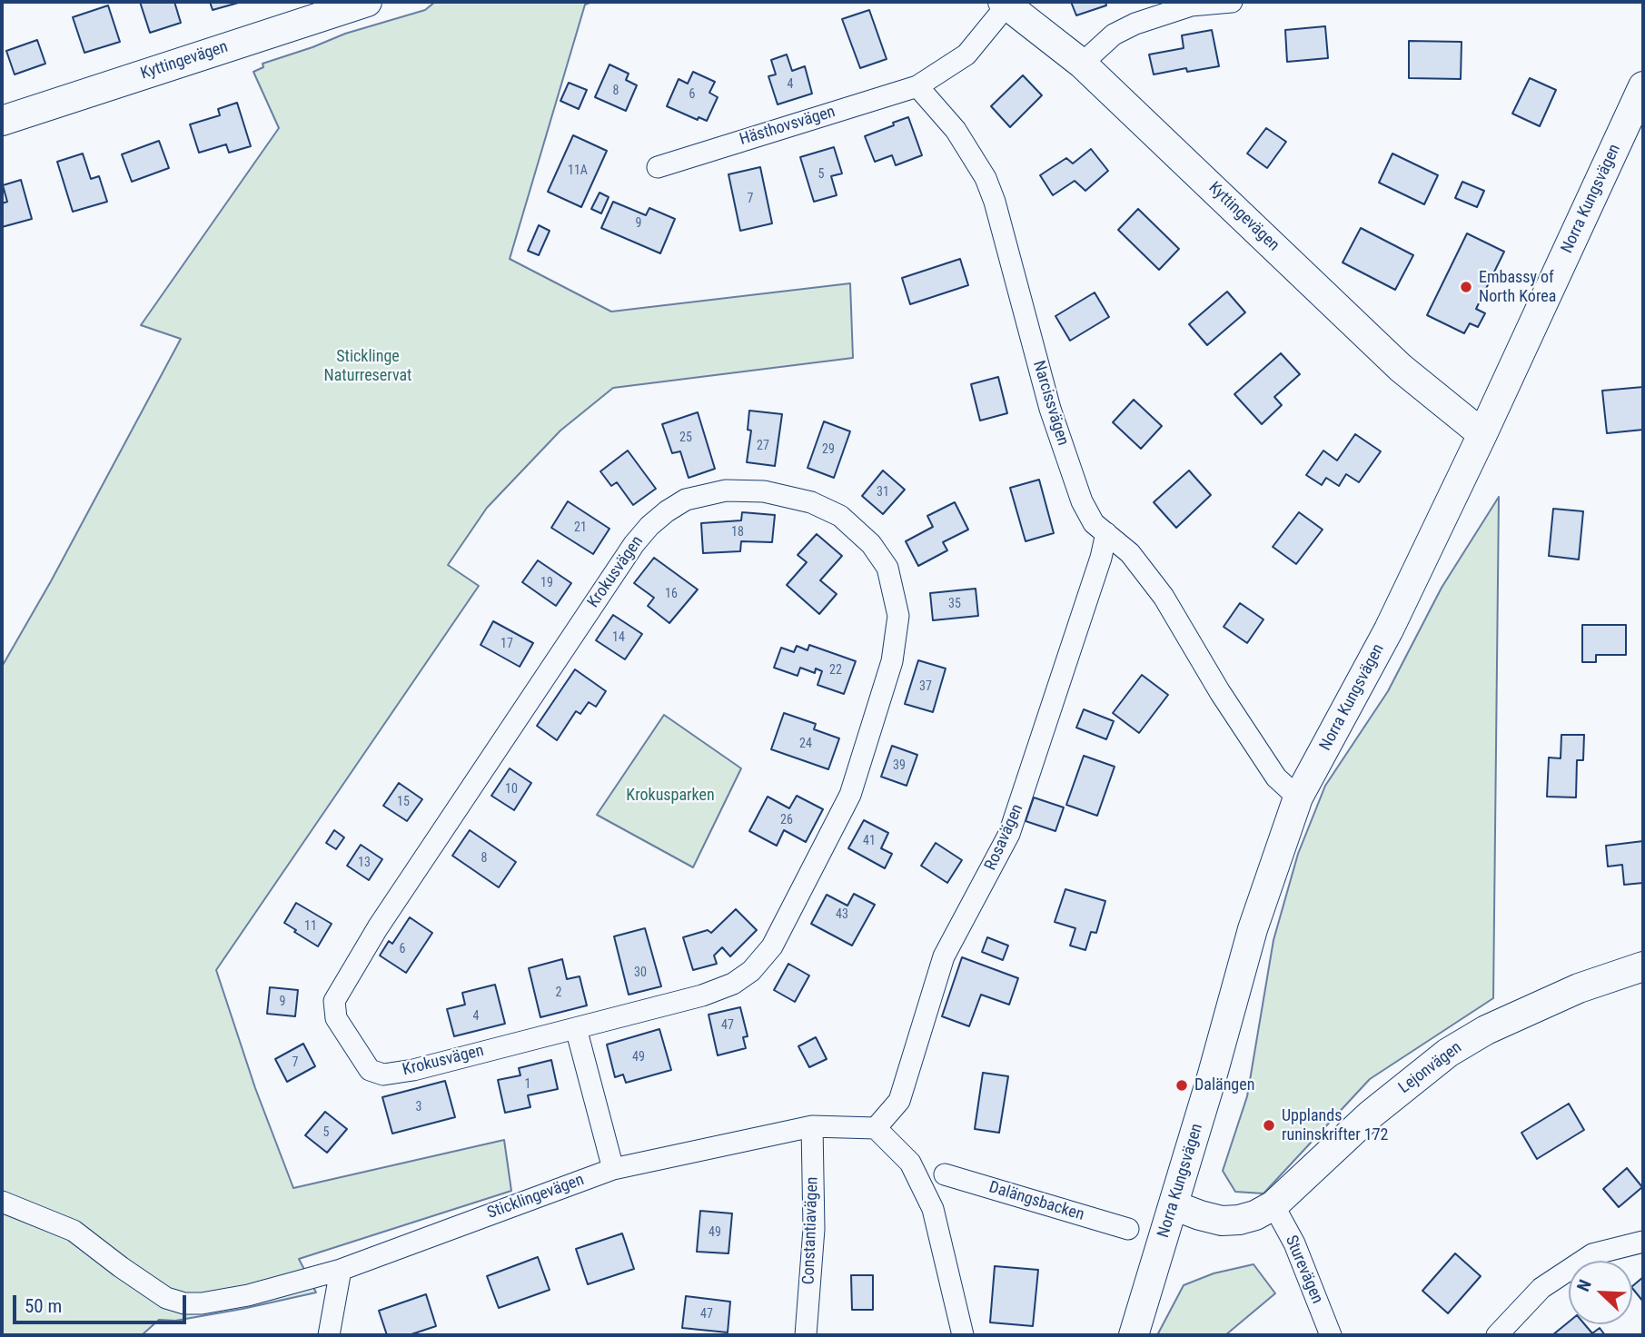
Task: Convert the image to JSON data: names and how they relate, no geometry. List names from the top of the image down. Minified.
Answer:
{"streets":{"street":["Kyttingevägen","Hästhovsvägen","Norra Kungsvägen","Narcissvägen","Krokusvägen","Rosavägen","Lejonvägen","Sticklingevägen","Dalängsbacken","Constantiavägen","Sturevägen"]},"crossings":[["Kyttingevägen","Norra Kungsvägen"],["Hästhovsvägen","Narcissvägen"],["Norra Kungsvägen","Narcissvägen"],["Norra Kungsvägen","Lejonvägen"],["Narcissvägen","Rosavägen"],["Rosavägen","Sticklingevägen"],["Lejonvägen","Sturevägen"],["Sticklingevägen","Constantiavägen"]],"parks":["Sticklinge Naturreservat","Krokusparken"],"places":["Embassy of North Korea","Dalängen","Upplands runinskrifter 172"],"house_numbers":["4","8","6","11A","5","7","9","25","27","29","31","21","18","19","16","35","14","17","22","37","24","39","10","15","26","41","8","13","43","11","6","30","2","9","4","47","49","7","1","3","5","49","47"],"scale_bar":"50 m","north":"top left"}
